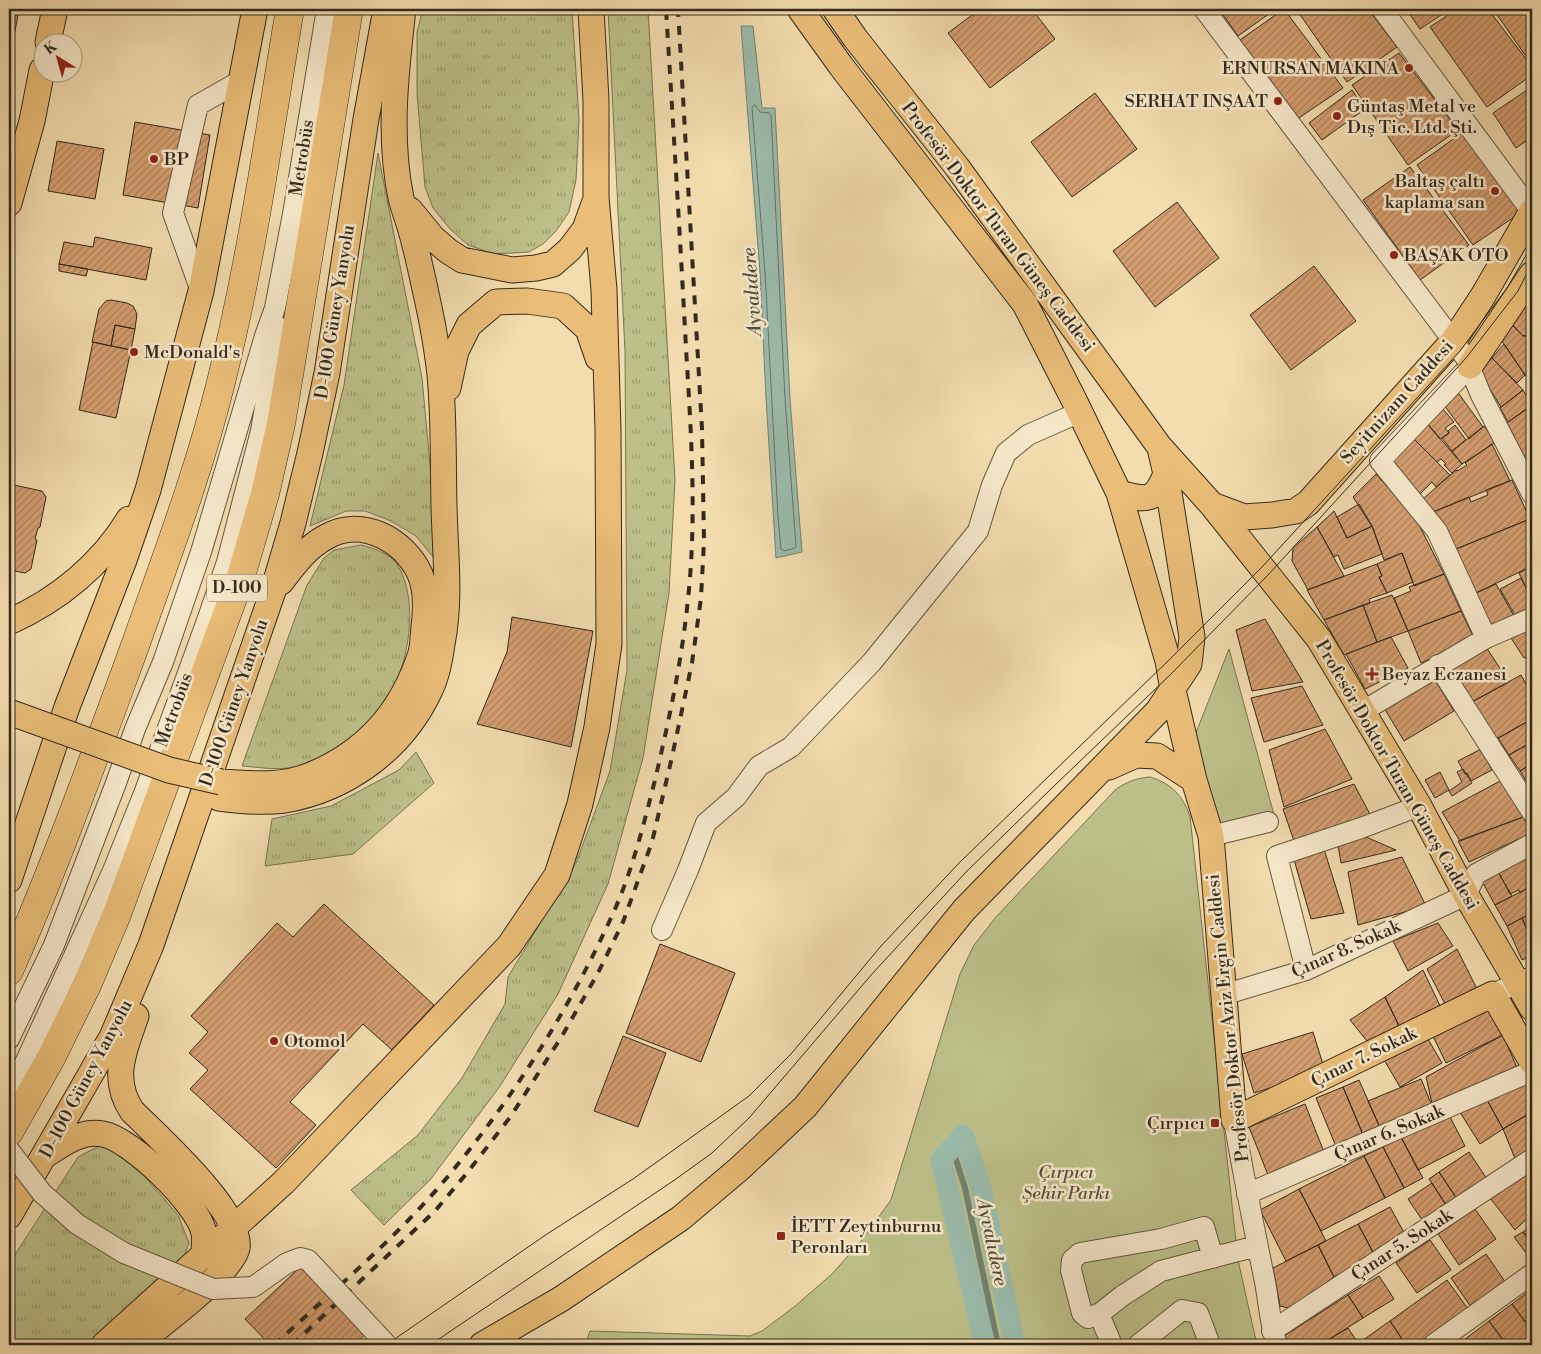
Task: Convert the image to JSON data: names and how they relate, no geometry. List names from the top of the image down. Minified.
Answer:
{"streets":{"highway":["D-100"],"main road":["Profesör Doktor Turan Güneş Caddesi","D-100 Güney Yanyolu","Seyitnizam Caddesi","Profesör Doktor Aziz Ergin Caddesi","Çınar 7. Sokak"],"street":["Metrobüs","Çınar 8. Sokak","Çınar 6. Sokak","Çınar 5. Sokak"]},"crossings":[["Profesör Doktor Turan Güneş Caddesi","Seyitnizam Caddesi"],["Profesör Doktor Turan Güneş Caddesi","Çınar 8. Sokak"],["Çınar 8. Sokak","Profesör Doktor Aziz Ergin Caddesi"],["Profesör Doktor Aziz Ergin Caddesi","Çınar 7. Sokak"],["Profesör Doktor Aziz Ergin Caddesi","Çınar 6. Sokak"],["Profesör Doktor Aziz Ergin Caddesi","Çınar 5. Sokak"]],"water":["Ayvalıdere"],"parks":["Çırpıcı Şehir Parkı"],"places":{"other":["ERNURSAN MAKINA","SERHAT INŞAAT","Güntaş Metal ve Dış Tic. Ltd. Şti.","BP","Baltaş çaltı kaplama san","BAŞAK OTO","McDonald's","Otomol"],"health":["Beyaz Eczanesi"],"transit":["Çırpıcı","İETT Zeytinburnu Peronları"]},"north":"top left"}
